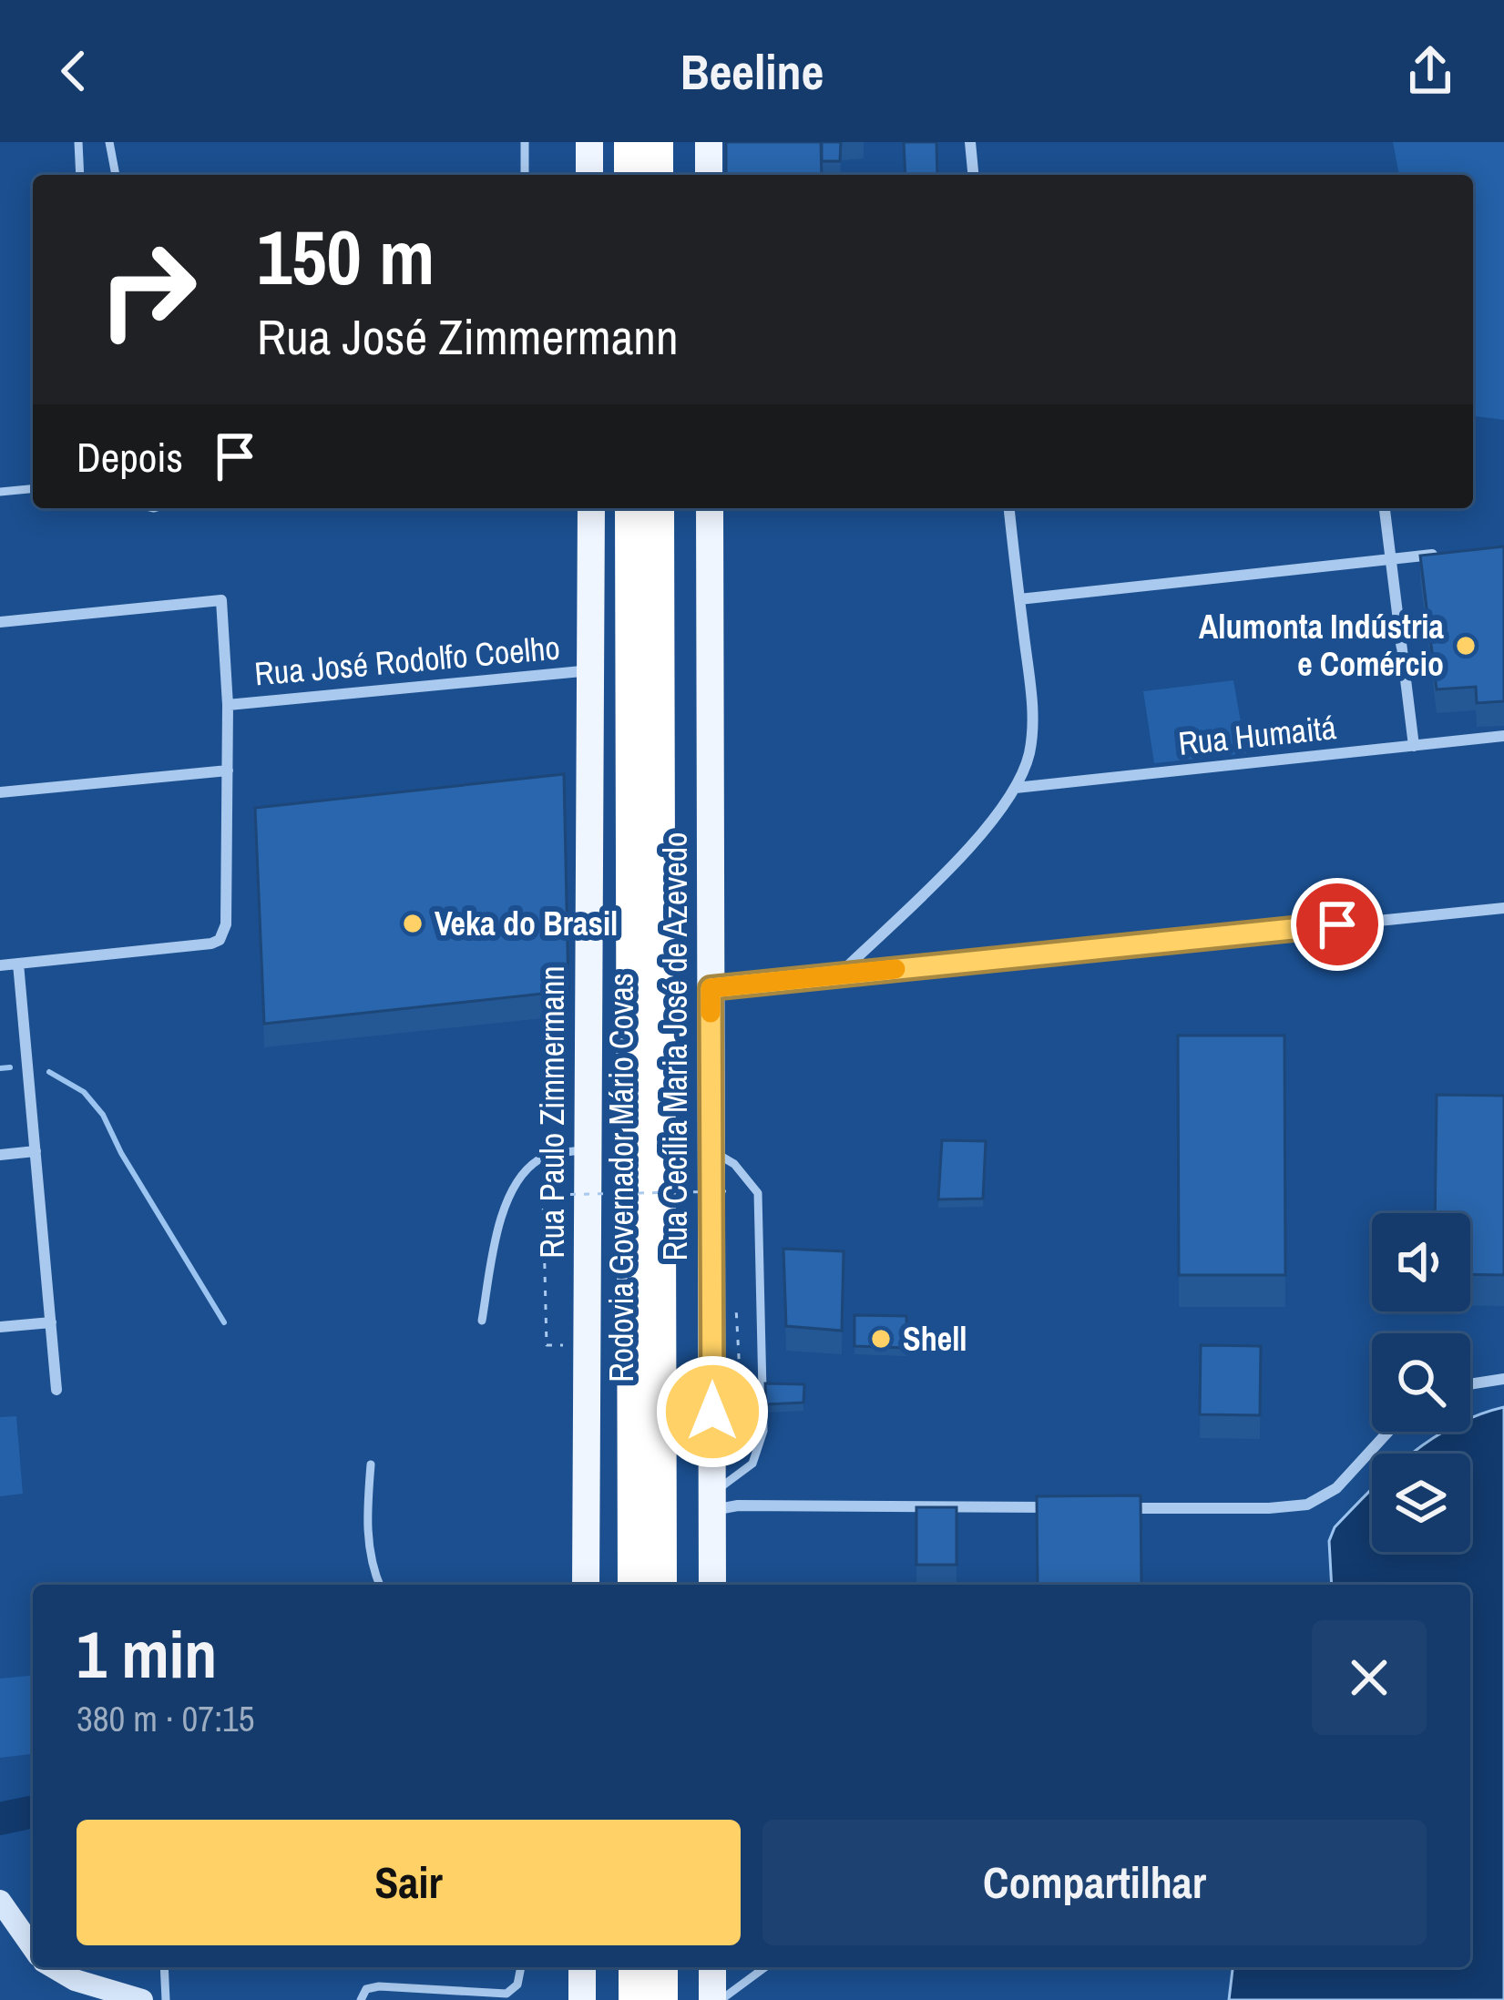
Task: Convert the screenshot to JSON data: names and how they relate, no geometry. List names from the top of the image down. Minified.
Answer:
{"streets":{"highway":["Rodovia Governador Mário Covas"],"main road":["Rua Cecília Maria José de Azevedo","Rua Paulo Zimmermann"],"street":["Rua José Rodolfo Coelho","Rua Humaitá"]},"crossings":[["Rua José Rodolfo Coelho","Rua Paulo Zimmermann"]],"places":["Alumonta Indústria e Comércio","Veka do Brasil","Shell"],"page":{"header":"Beeline","turn":["150 m","Rua José Zimmermann"],"then":"Depois","heading":["1 min","380 m · 07:15"],"buttons":["Sair","Compartilhar"]}}
